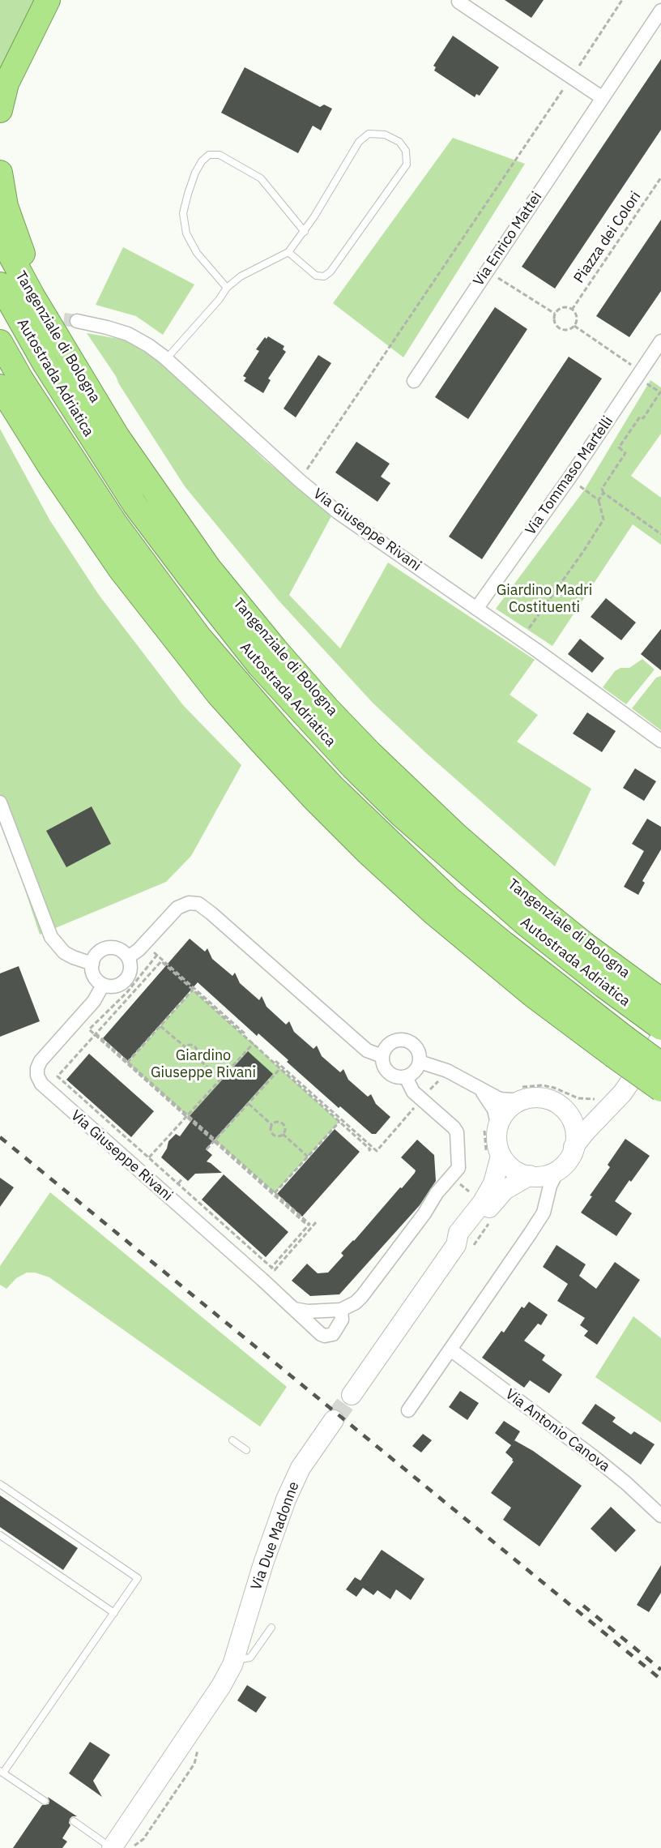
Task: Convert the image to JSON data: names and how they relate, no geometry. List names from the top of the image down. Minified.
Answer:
{"streets":{"highway":["Tangenziale di Bologna","Autostrada Adriatica"],"main road":["Via Due Madonne"],"street":["Via Enrico Mattei","Via Tommaso Martelli","Via Giuseppe Rivani","Via Antonio Canova"],"path":["Piazza dei Colori"]},"crossings":[["Tangenziale di Bologna","Autostrada Adriatica"],["Via Tommaso Martelli","Via Giuseppe Rivani"]],"parks":["Giardino Madri Costituenti","Giardino Giuseppe Rivani"]}
